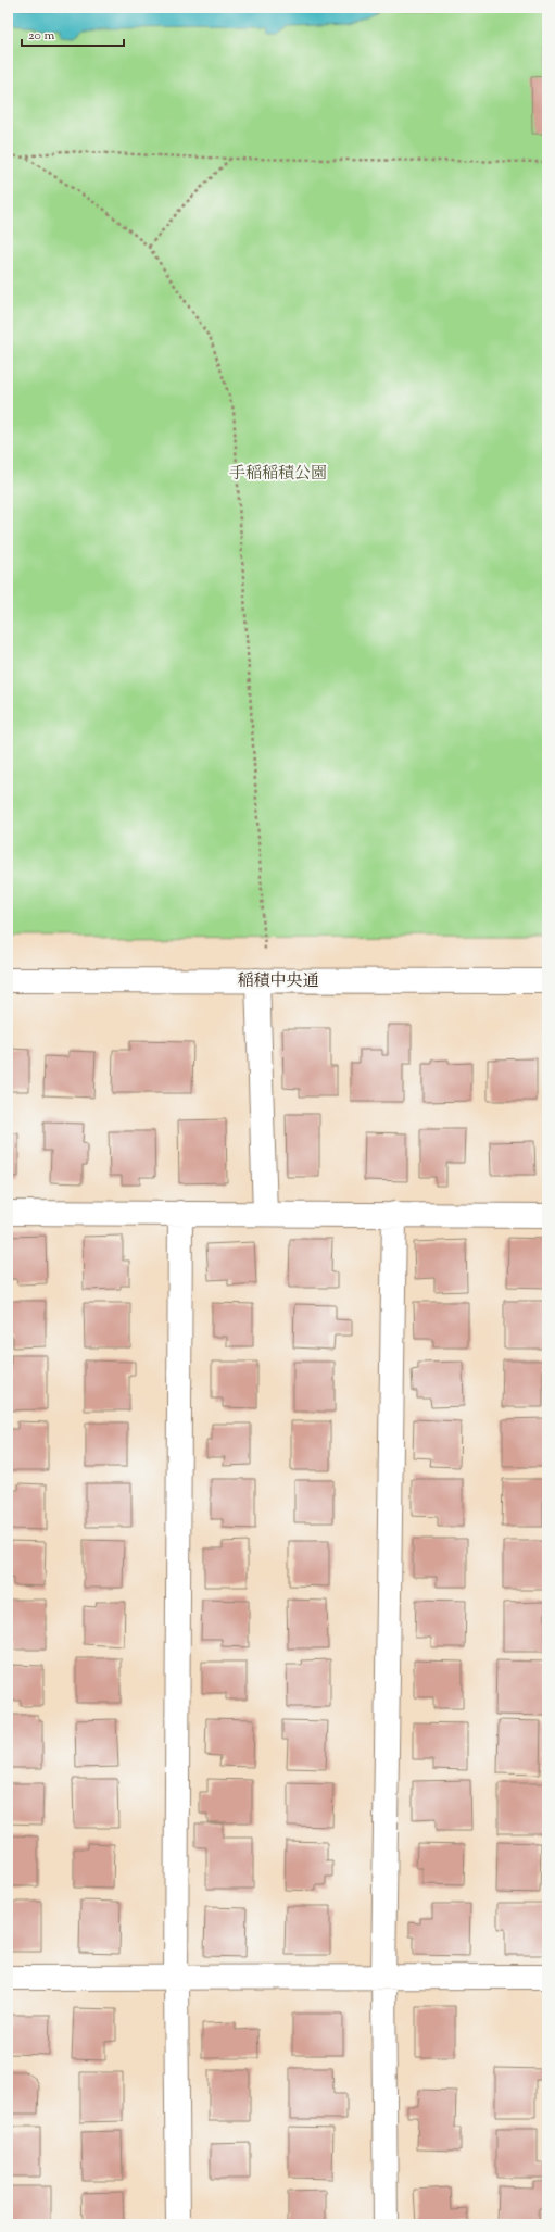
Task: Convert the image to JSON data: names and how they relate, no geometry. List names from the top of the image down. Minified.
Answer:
{"streets":{"street":["稲積中央通"]},"parks":["手稲稲積公園"],"scale_bar":"20 m"}
